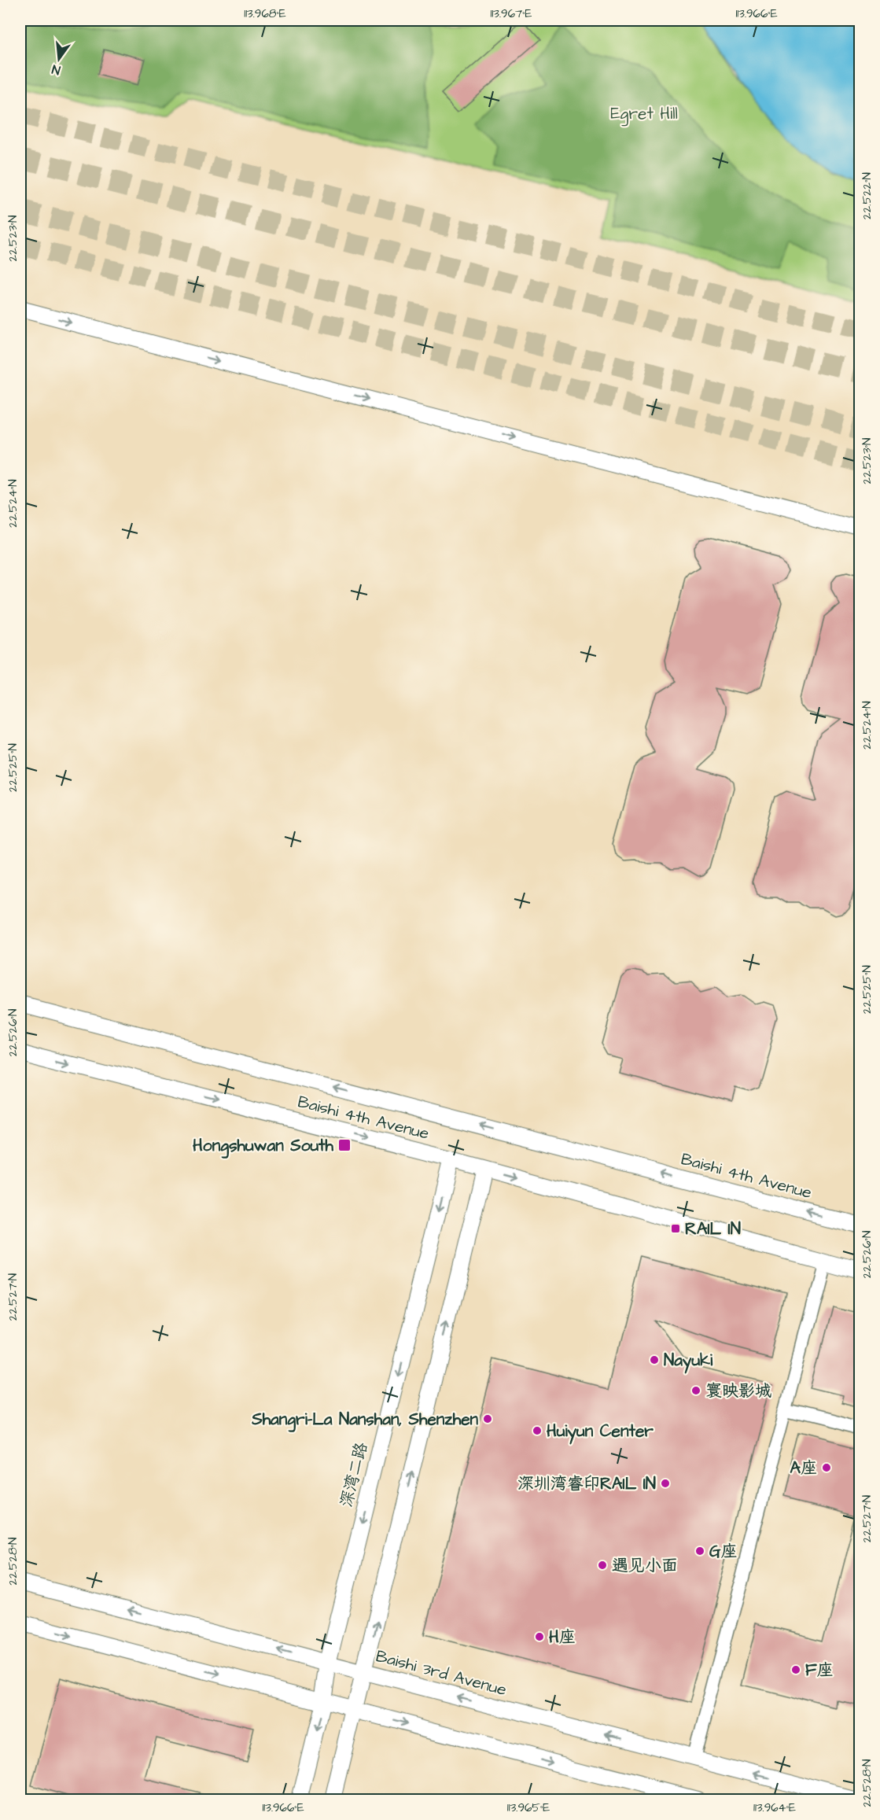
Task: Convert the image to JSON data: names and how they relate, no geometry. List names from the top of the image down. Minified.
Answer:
{"streets":{"street":["Baishi 4th Avenue","深湾二路","Baishi 3rd Avenue"]},"crossings":[["Baishi 4th Avenue","深湾二路"],["深湾二路","Baishi 3rd Avenue"]],"parks":["Egret Hill"],"places":{"transit":["Hongshuwan South","RAIL IN"],"other":["Nayuki","寰映影城","Shangri-La Nanshan, Shenzhen","Huiyun Center","A座","深圳湾睿印RAIL IN","G座","遇见小面","H座","F座"]},"north":"bottom","coordinates":["113.968°E","113.967°E","113.966°E","22.522°N","22.523°N","22.524°N","22.525°N","22.526°N","22.527°N","22.528°N","113.965°E","113.964°E"]}
